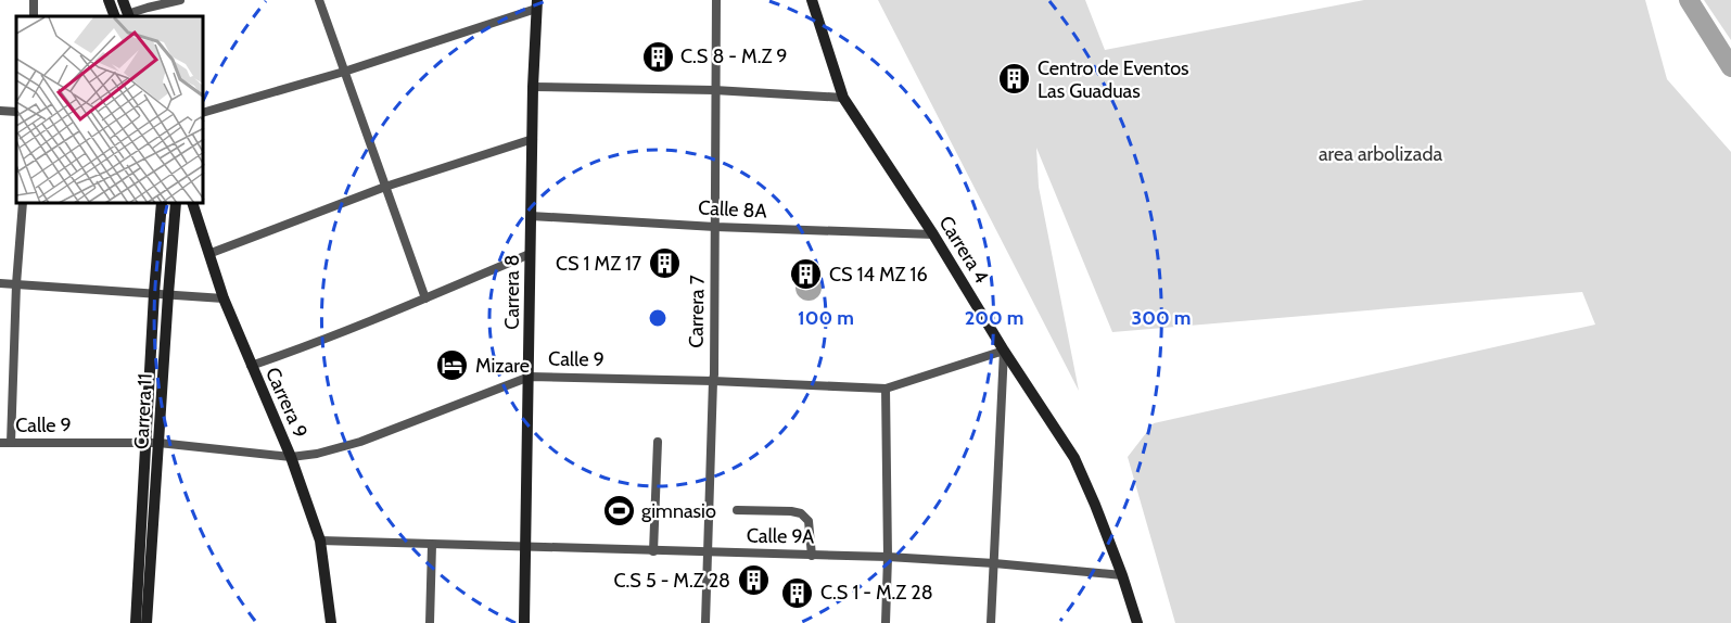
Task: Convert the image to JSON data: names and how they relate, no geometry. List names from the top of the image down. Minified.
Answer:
{"streets":{"main road":["Carrera 4","Carrera 8","Carrera 9","Carrera 11"],"street":["Calle 8A","Carrera 7","Calle 9","Calle 9A"]},"crossings":[["Calle 8A","Carrera 4"],["Calle 8A","Carrera 8"],["Calle 8A","Carrera 7"],["Carrera 4","Calle 9"],["Carrera 4","Calle 9A"],["Carrera 8","Calle 9"],["Carrera 8","Calle 9A"],["Carrera 7","Calle 9"],["Carrera 7","Calle 9A"],["Calle 9","Carrera 9"],["Calle 9","Carrera 11"],["Carrera 9","Calle 9A"]],"parks":["area arbolizada"],"places":{"building":["C.S 8 - M.Z 9","Centro de Eventos Las Guaduas","CS 1 MZ 17","CS 14 MZ 16","C.S 5 - M.Z 28","C.S 1 - M.Z 28"],"hotel":["Mizare"],"sports":["gimnasio"]},"rings":["100 m","200 m","300 m"]}
